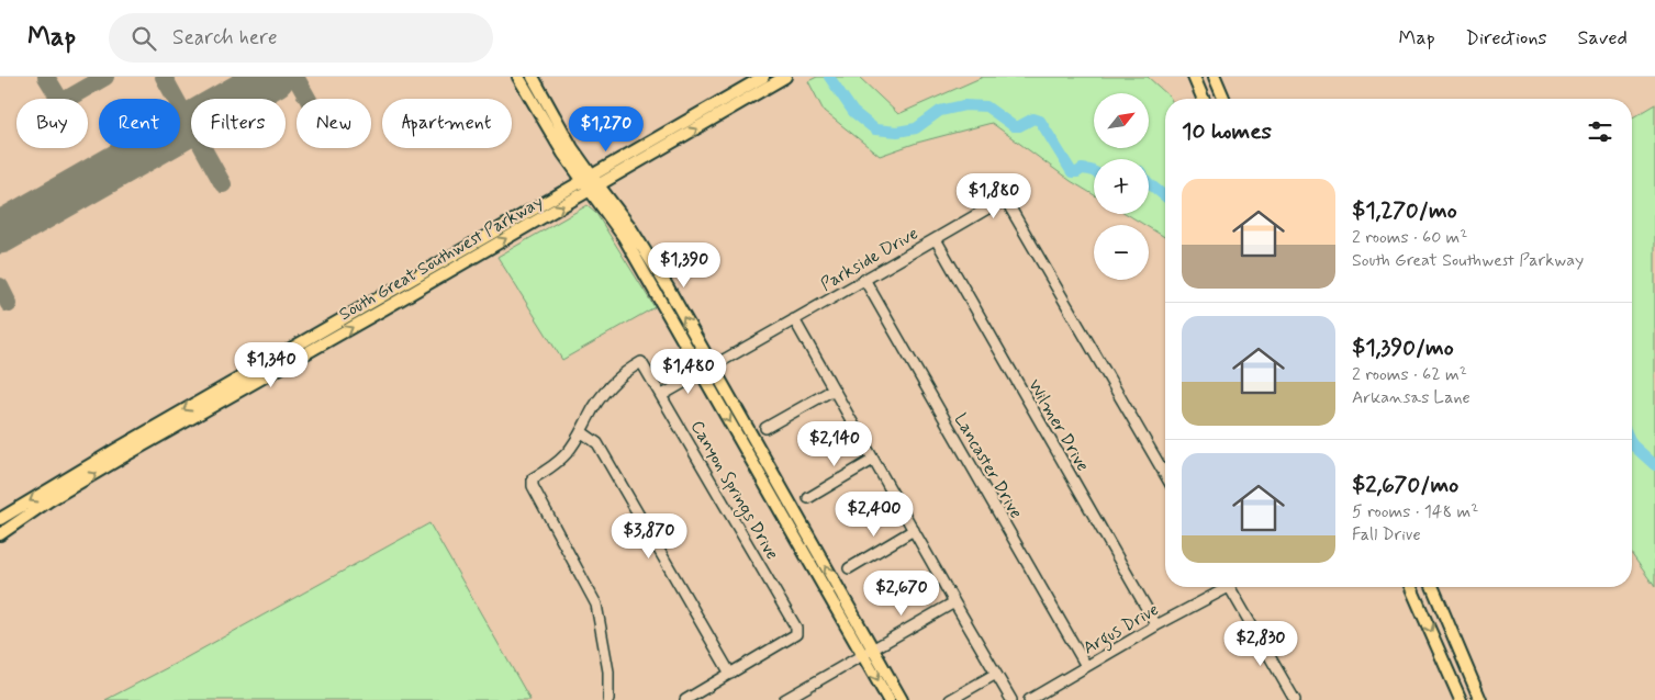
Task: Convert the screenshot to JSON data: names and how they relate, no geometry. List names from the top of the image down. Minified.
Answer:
{"streets":{"main road":["South Great Southwest Parkway"],"street":["Parkside Drive","Wilmer Drive","Lancaster Drive","Canyon Springs Drive","Argus Drive"]},"crossings":[["Parkside Drive","Wilmer Drive"],["Parkside Drive","Lancaster Drive"],["Parkside Drive","Canyon Springs Drive"],["Wilmer Drive","Argus Drive"],["Lancaster Drive","Argus Drive"]],"north":"top right","page":{"header":"Map","search":"Search here","nav":["Map","Directions","Saved"],"map_buttons":["+","−"],"chip":["Buy","Rent","Filters","New","Apartment"],"heading":"10 homes","price":["$1,270","$1,880","$1,390","$1,340","$1,480","$2,140","$2,400","$3,870","$2,670","$2,830"],"list":[{"name":"$1,270/mo","note":"2 rooms · 60 m² · South Great Southwest Parkway"},{"name":"$1,390/mo","note":"2 rooms · 62 m² · Arkansas Lane"},{"name":"$2,670/mo","note":"5 rooms · 148 m² · Fall Drive"}]}}
